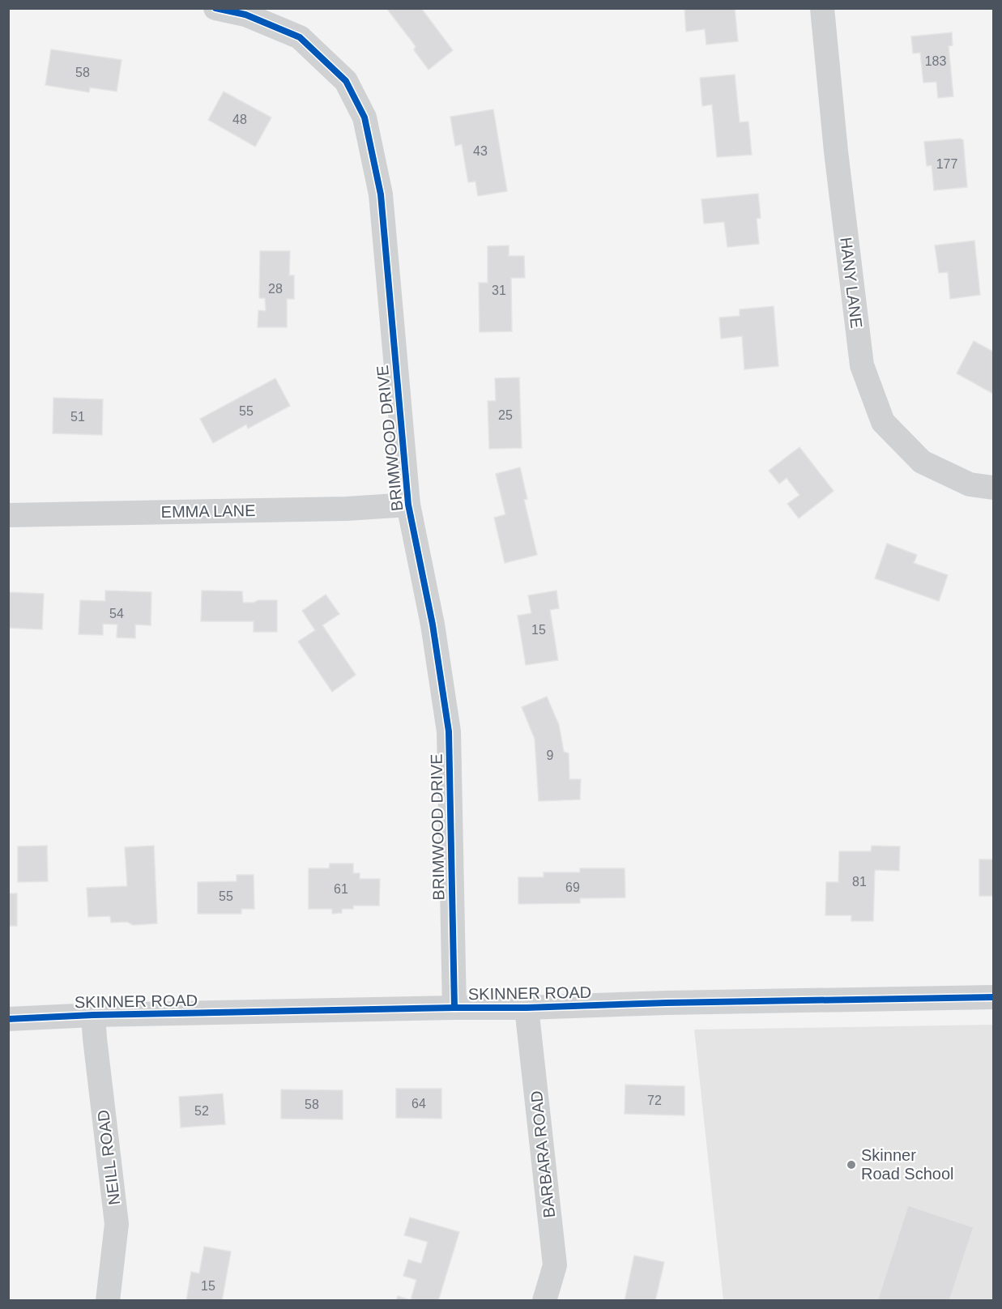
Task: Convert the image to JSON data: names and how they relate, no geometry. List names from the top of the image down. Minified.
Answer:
{"streets":{"street":["HANY LANE","BRIMWOOD DRIVE","EMMA LANE","SKINNER ROAD","BARBARA ROAD","NEILL ROAD"]},"crossings":[["BRIMWOOD DRIVE","EMMA LANE"],["BRIMWOOD DRIVE","SKINNER ROAD"],["SKINNER ROAD","BARBARA ROAD"],["SKINNER ROAD","NEILL ROAD"]],"places":["Skinner Road School"],"house_numbers":["183","58","48","43","177","28","31","55","25","51","54","15","9","81","69","61","55","72","64","58","52","15"]}
